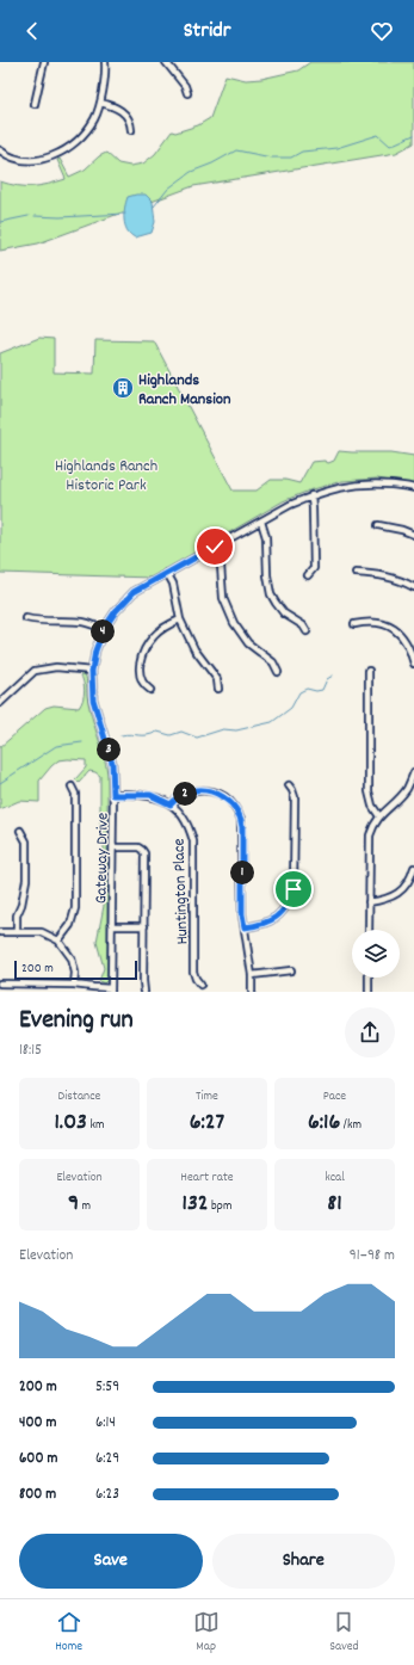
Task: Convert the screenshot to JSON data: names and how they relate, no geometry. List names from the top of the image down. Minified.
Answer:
{"streets":{"street":["Gateway Drive","Huntington Place"]},"crossings":[["Gateway Drive","Huntington Place"]],"parks":["Highlands Ranch Historic Park"],"places":{"building":["Highlands Ranch Mansion"]},"scale_bar":"200 m","page":{"header":"Stridr","pins":["4","3","2","1"],"scale":"200 m","heading":["Evening run","18:15"],"stats":[["Distance","1.03 km"],["Time","6:27"],["Pace","6:16 /km"],["Elevation","9 m"],["Heart rate","132 bpm"],["kcal","81"]],"chart":["Elevation","91–98 m"],"list":[{"name":"200 m","note":"5:59"},{"name":"400 m","note":"6:14"},{"name":"600 m","note":"6:29"},{"name":"800 m","note":"6:23"}],"buttons":["Save","Share"],"tabs":["Home","Map","Saved"]}}
